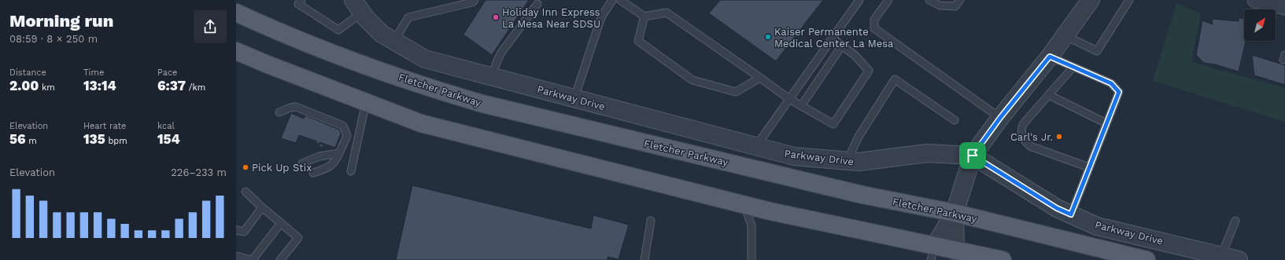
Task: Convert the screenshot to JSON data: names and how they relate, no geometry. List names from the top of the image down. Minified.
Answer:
{"streets":{"main road":["Fletcher Parkway"],"street":["Parkway Drive"]},"places":["Holiday Inn Express La Mesa Near SDSU","Kaiser Permanente Medical Center La Mesa","Carl's Jr.","Pick Up Stix"],"north":"top right","page":{"heading":["Morning run","08:59 · 8 × 250 m"],"stats":[["Distance","2.00 km"],["Time","13:14"],["Pace","6:37 /km"],["Elevation","56 m"],["Heart rate","135 bpm"],["kcal","154"]],"chart":["Elevation","226–233 m"]}}
